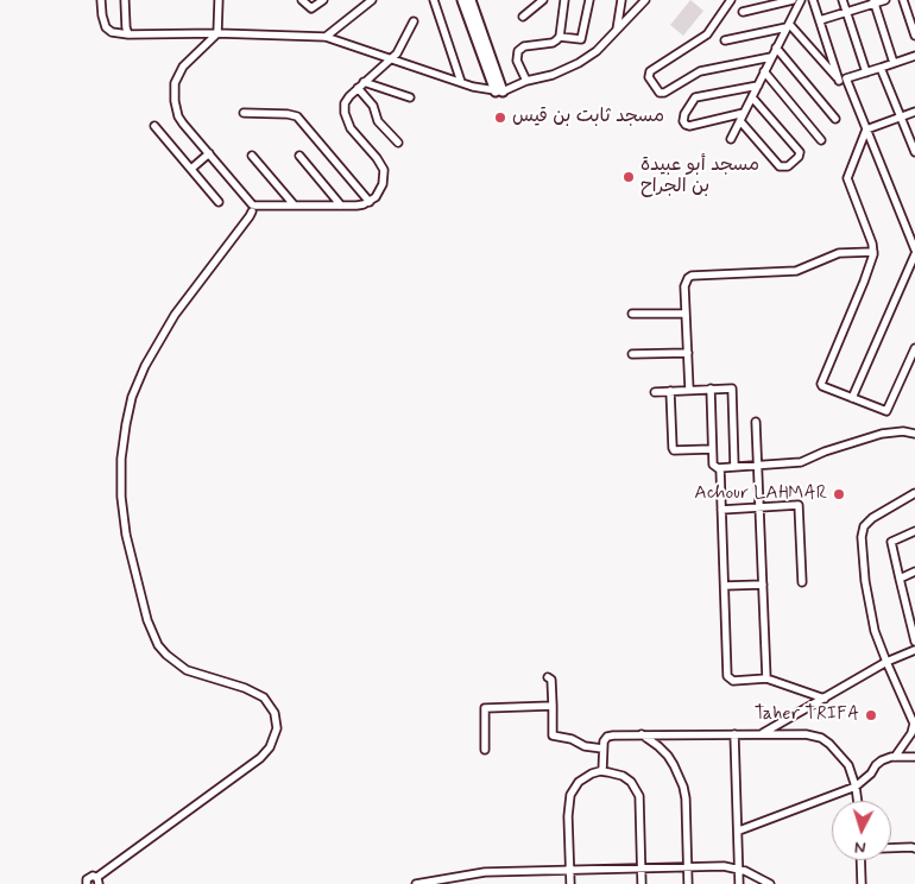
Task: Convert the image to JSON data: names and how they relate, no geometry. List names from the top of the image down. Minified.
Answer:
{"places":["مسجد ثابت بن قيس","مسجد أبو عبيدة بن الجراح","Achour LAHMAR","Taher TRIFA"],"north":"bottom"}
